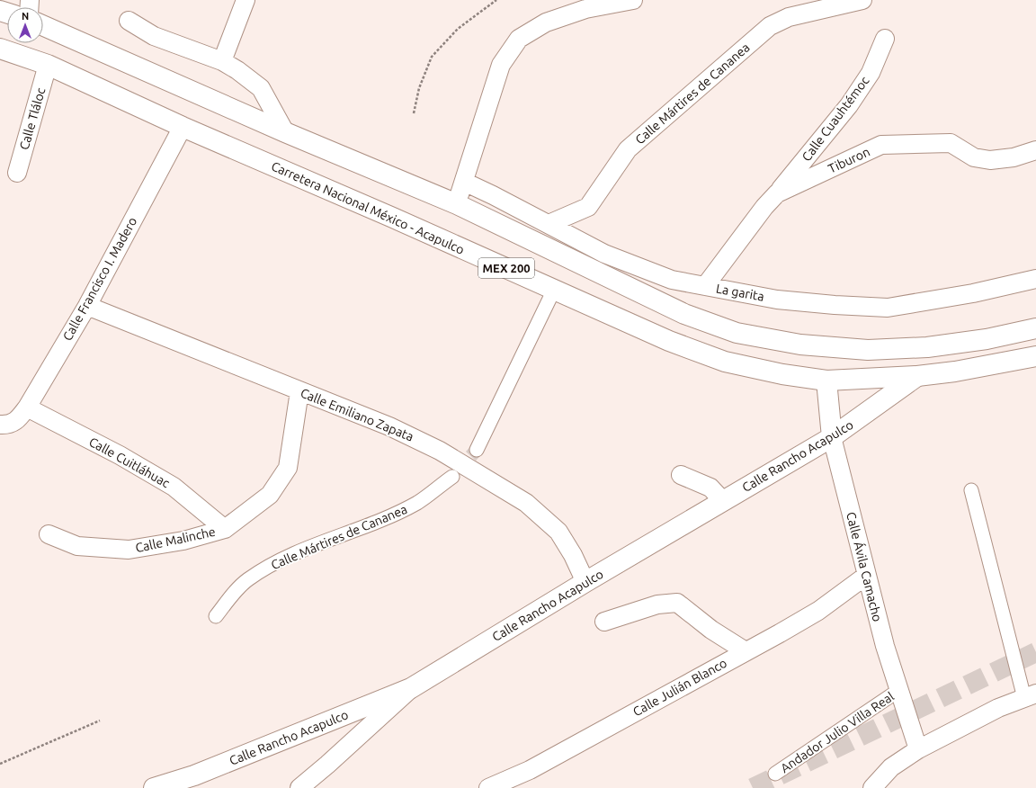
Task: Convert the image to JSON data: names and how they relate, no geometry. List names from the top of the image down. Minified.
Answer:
{"streets":{"main road":["Carretera Nacional México - Acapulco","MEX 200","Calle Rancho Acapulco","Calle Ávila Camacho"],"street":["Calle Mártires de Cananea","Calle Tláloc","Calle Cuauhtémoc","Tiburon","Calle Francisco I. Madero","La garita","Calle Emiliano Zapata","Calle Cuitláhuac","Calle Malinche","Calle Julián Blanco","Andador Julio Villa Real"]},"crossings":[["Calle Mártires de Cananea","La garita"],["Calle Tláloc","Carretera Nacional México - Acapulco"],["Calle Cuauhtémoc","Tiburon"],["Tiburon","La garita"],["Carretera Nacional México - Acapulco","Calle Francisco I. Madero"],["Carretera Nacional México - Acapulco","Calle Rancho Acapulco"],["Carretera Nacional México - Acapulco","Calle Ávila Camacho"],["Calle Francisco I. Madero","Calle Emiliano Zapata"],["Calle Francisco I. Madero","Calle Cuitláhuac"],["Calle Emiliano Zapata","Calle Rancho Acapulco"],["Calle Emiliano Zapata","Calle Malinche"],["Calle Rancho Acapulco","Calle Ávila Camacho"],["Calle Cuitláhuac","Calle Malinche"],["Calle Ávila Camacho","Calle Julián Blanco"],["Calle Ávila Camacho","Andador Julio Villa Real"]],"north":"top"}
